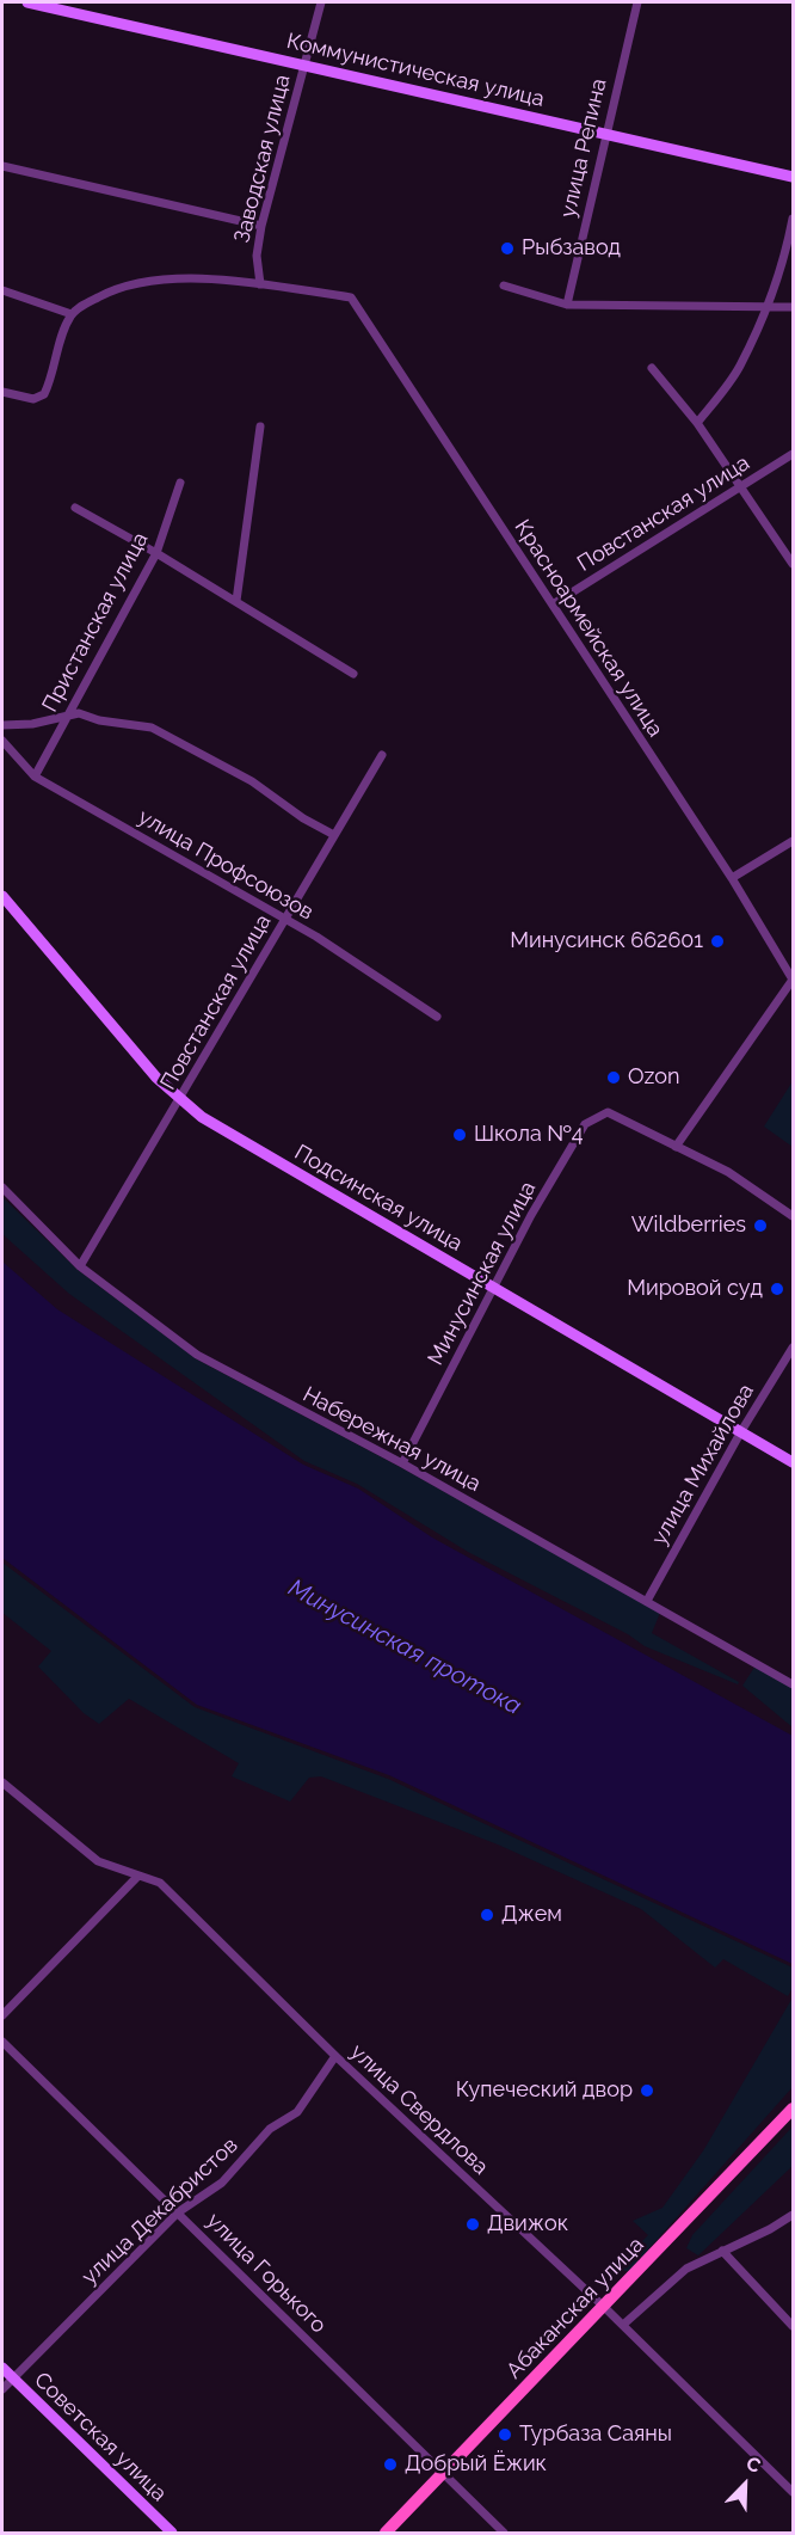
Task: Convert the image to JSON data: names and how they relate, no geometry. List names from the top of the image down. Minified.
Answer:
{"streets":{"main road":["Абаканская улица"],"street":["Коммунистическая улица","улица Репина","Заводская улица","Повстанская улица","Пристанская улица","Красноармейская улица","улица Профсоюзов","Подсинская улица","Минусинская улица","Набережная улица","улица Михайлова","улица Свердлова","улица Декабристов","улица Горького","Советская улица"]},"crossings":[["Коммунистическая улица","улица Репина"],["Коммунистическая улица","Заводская улица"],["Заводская улица","Красноармейская улица"],["Повстанская улица","Красноармейская улица"],["Повстанская улица","улица Профсоюзов"],["Повстанская улица","Подсинская улица"],["Повстанская улица","Набережная улица"],["Пристанская улица","улица Профсоюзов"],["Подсинская улица","Минусинская улица"],["Подсинская улица","улица Михайлова"],["Минусинская улица","Набережная улица"],["Набережная улица","улица Михайлова"],["улица Свердлова","улица Декабристов"],["улица Свердлова","Абаканская улица"],["улица Декабристов","улица Горького"],["улица Декабристов","Советская улица"],["улица Горького","Абаканская улица"]],"water":["Минусинская протока"],"places":["Рыбзавод","Минусинск 662601","Ozon","Школа №4","Wildberries","Мировой суд","Джем","Купеческий двор","Движок","Турбаза Саяны","Добрый Ёжик"],"north":"top right"}
